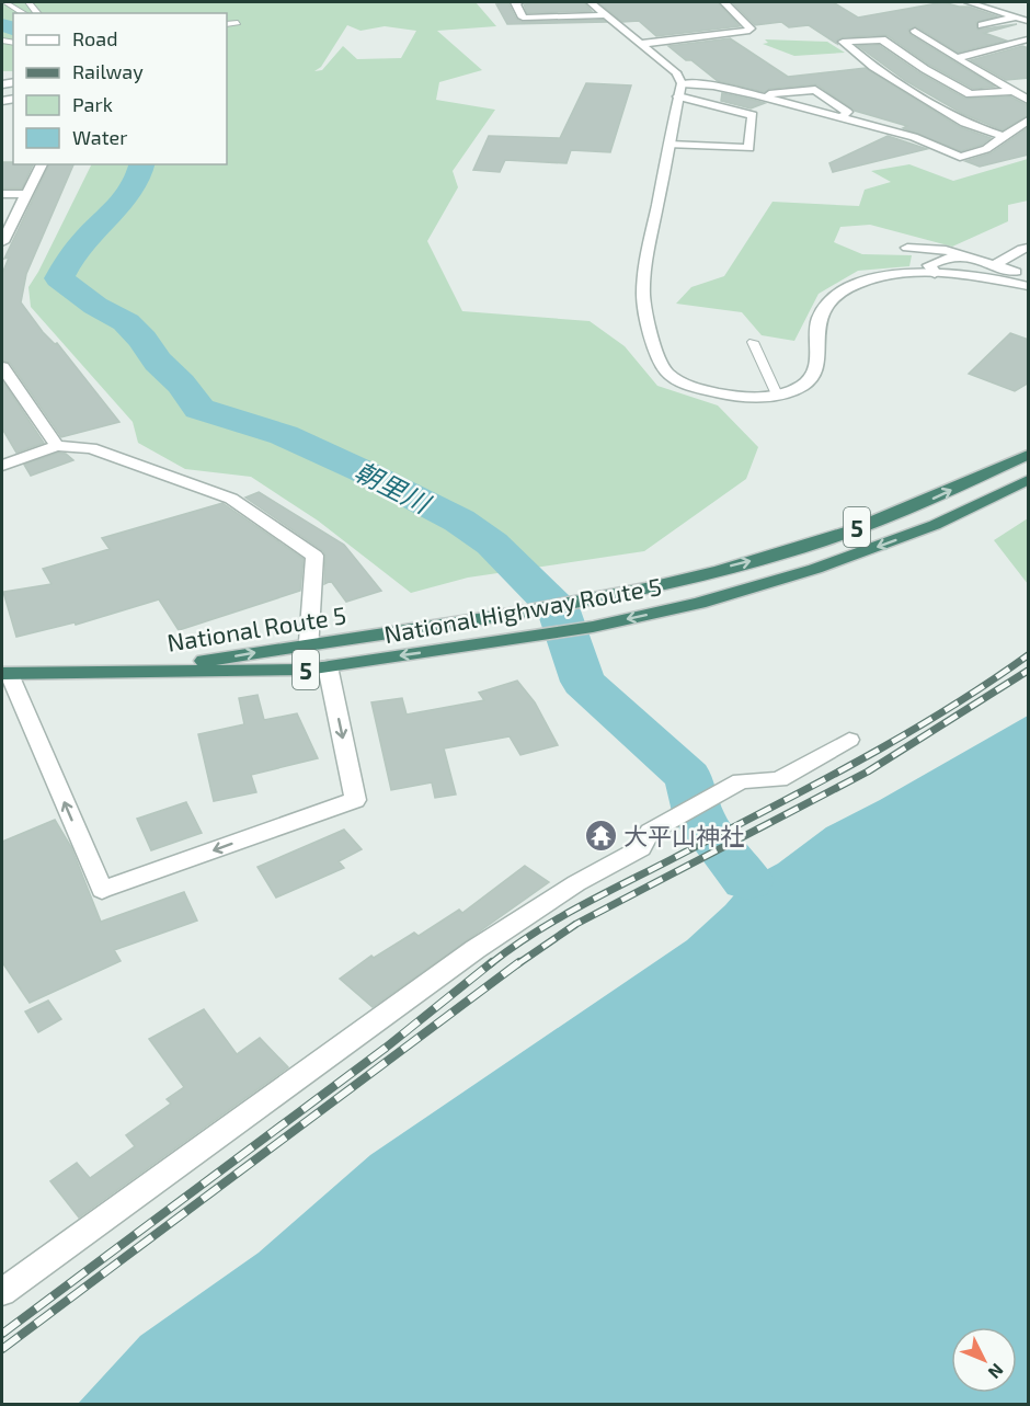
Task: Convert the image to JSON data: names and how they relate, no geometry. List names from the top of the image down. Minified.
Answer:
{"streets":{"highway":["5","National Highway Route 5","National Route 5"]},"crossings":[["National Highway Route 5","National Route 5"]],"one_way":["National Highway Route 5","National Route 5"],"water":["朝里川"],"places":{"temple":["大平山神社"]},"legend":["Road","Railway","Park","Water"],"north":"bottom right"}
